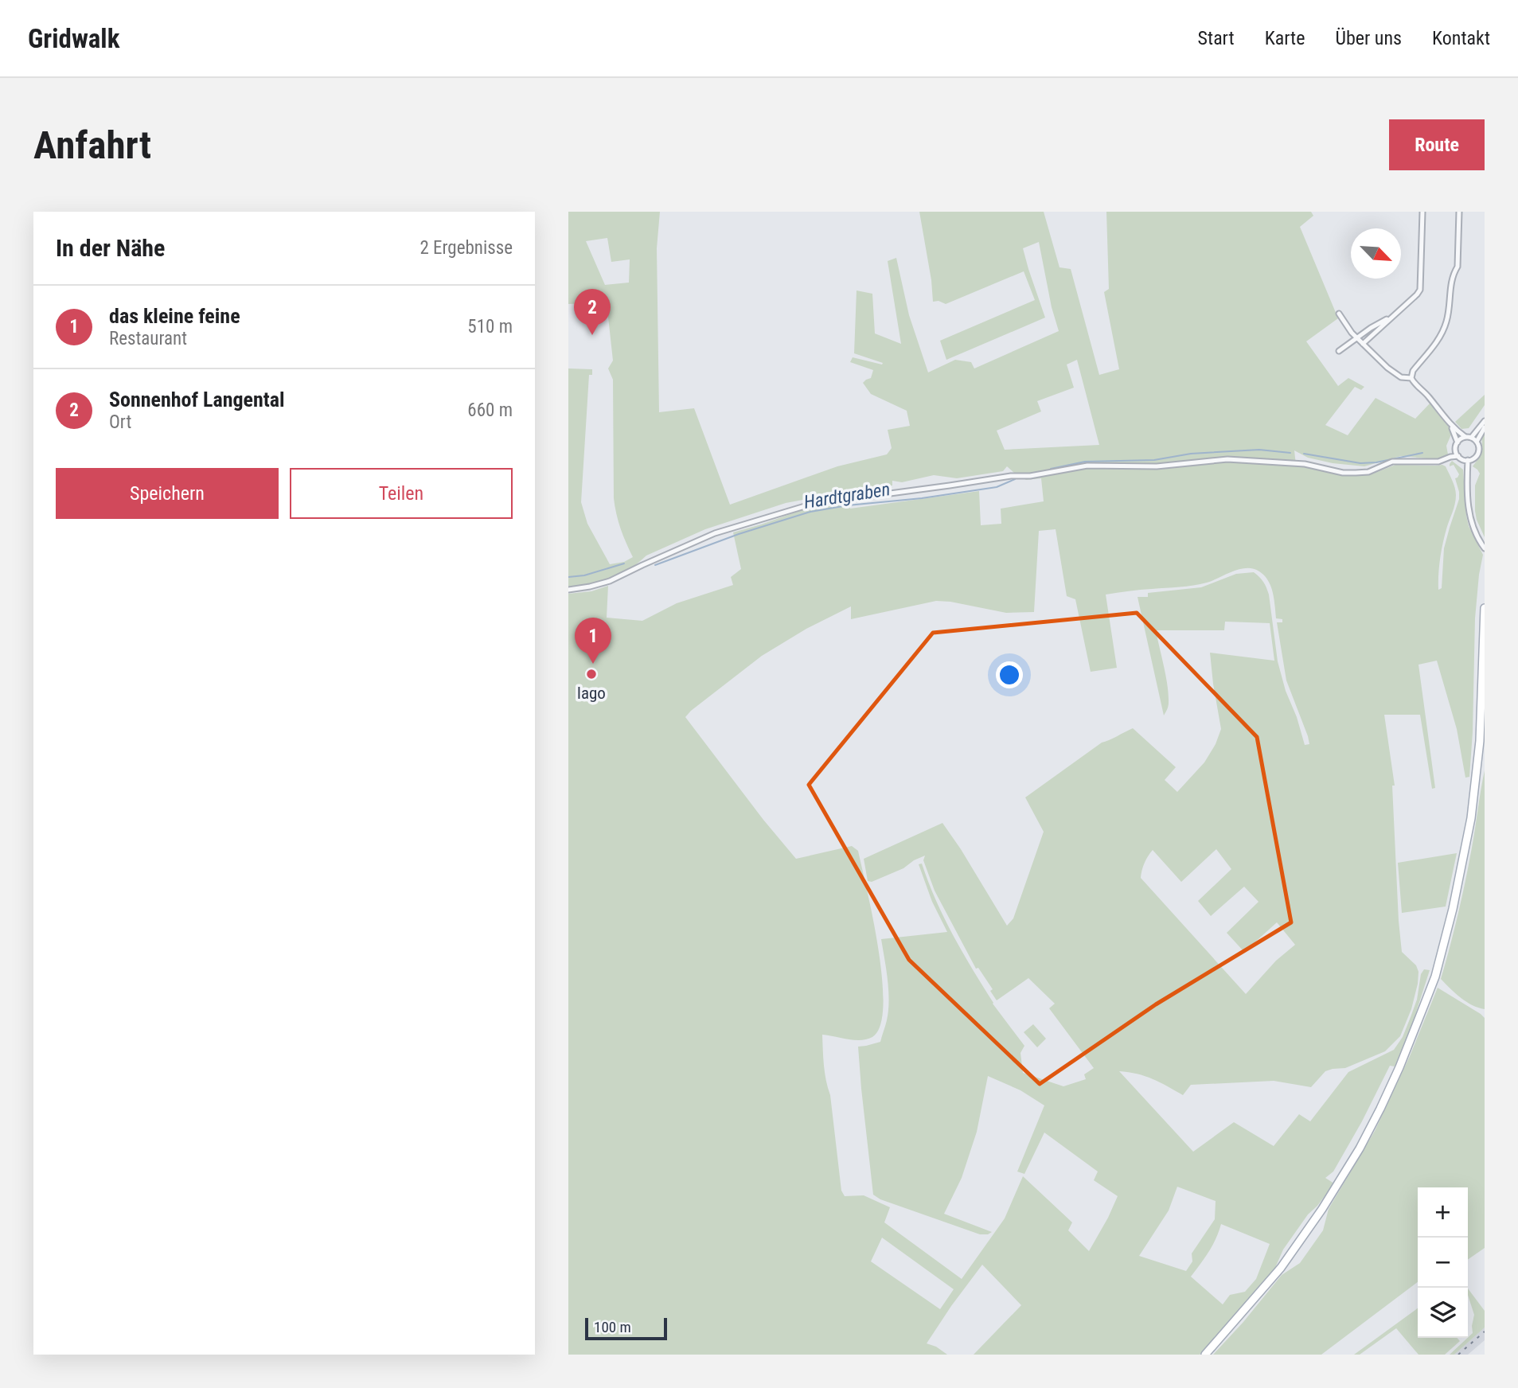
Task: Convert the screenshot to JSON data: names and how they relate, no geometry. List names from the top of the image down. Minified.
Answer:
{"water":["Hardtgraben"],"places":["lago"],"scale_bar":"100 m","north":"bottom right","page":{"header":"Gridwalk","nav":["Start","Karte","Über uns","Kontakt"],"buttons":["Route",["Speichern","Teilen"]],"title":"Anfahrt","heading":["In der Nähe","2 Ergebnisse"],"list":[{"mark":"1","name":"das kleine feine","note":"Restaurant","value":"510 m"},{"mark":"2","name":"Sonnenhof Langental","note":"Ort","value":"660 m"}],"pins":["2","1"],"map_buttons":["+","−"],"scale":"100 m"}}
